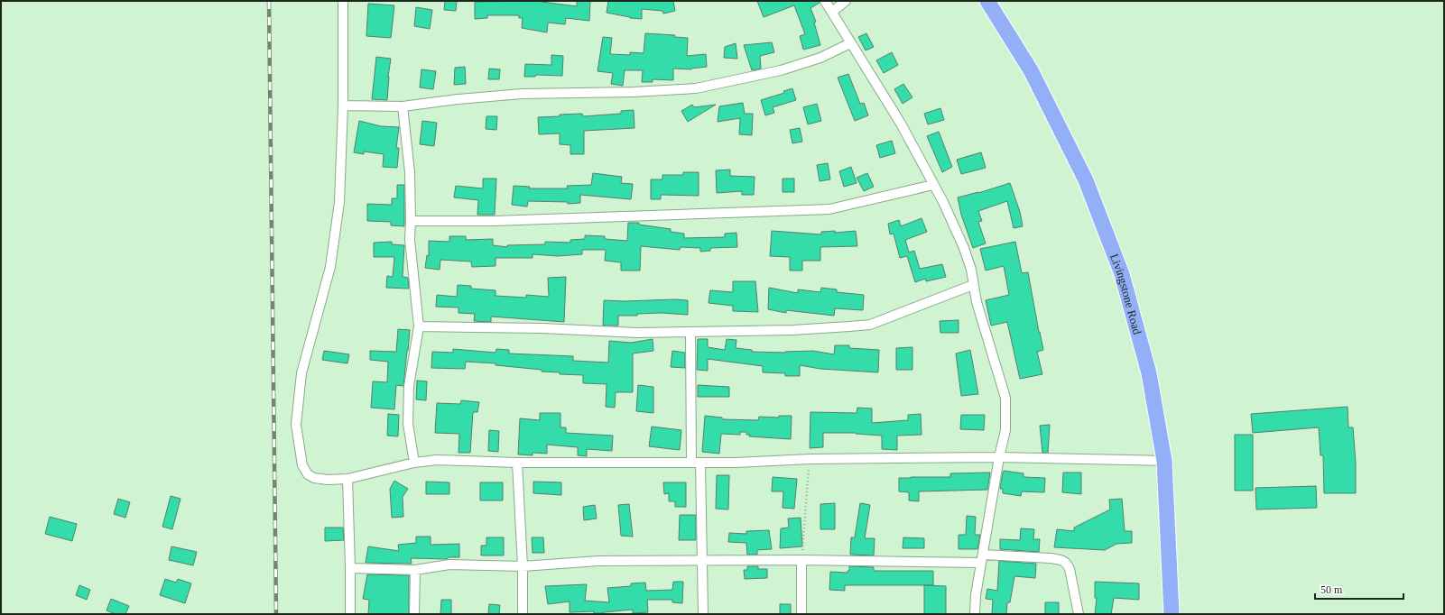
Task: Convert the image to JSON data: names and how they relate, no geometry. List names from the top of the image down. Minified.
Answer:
{"streets":{"highway":["Livingstone Road"]},"scale_bar":"50 m"}
